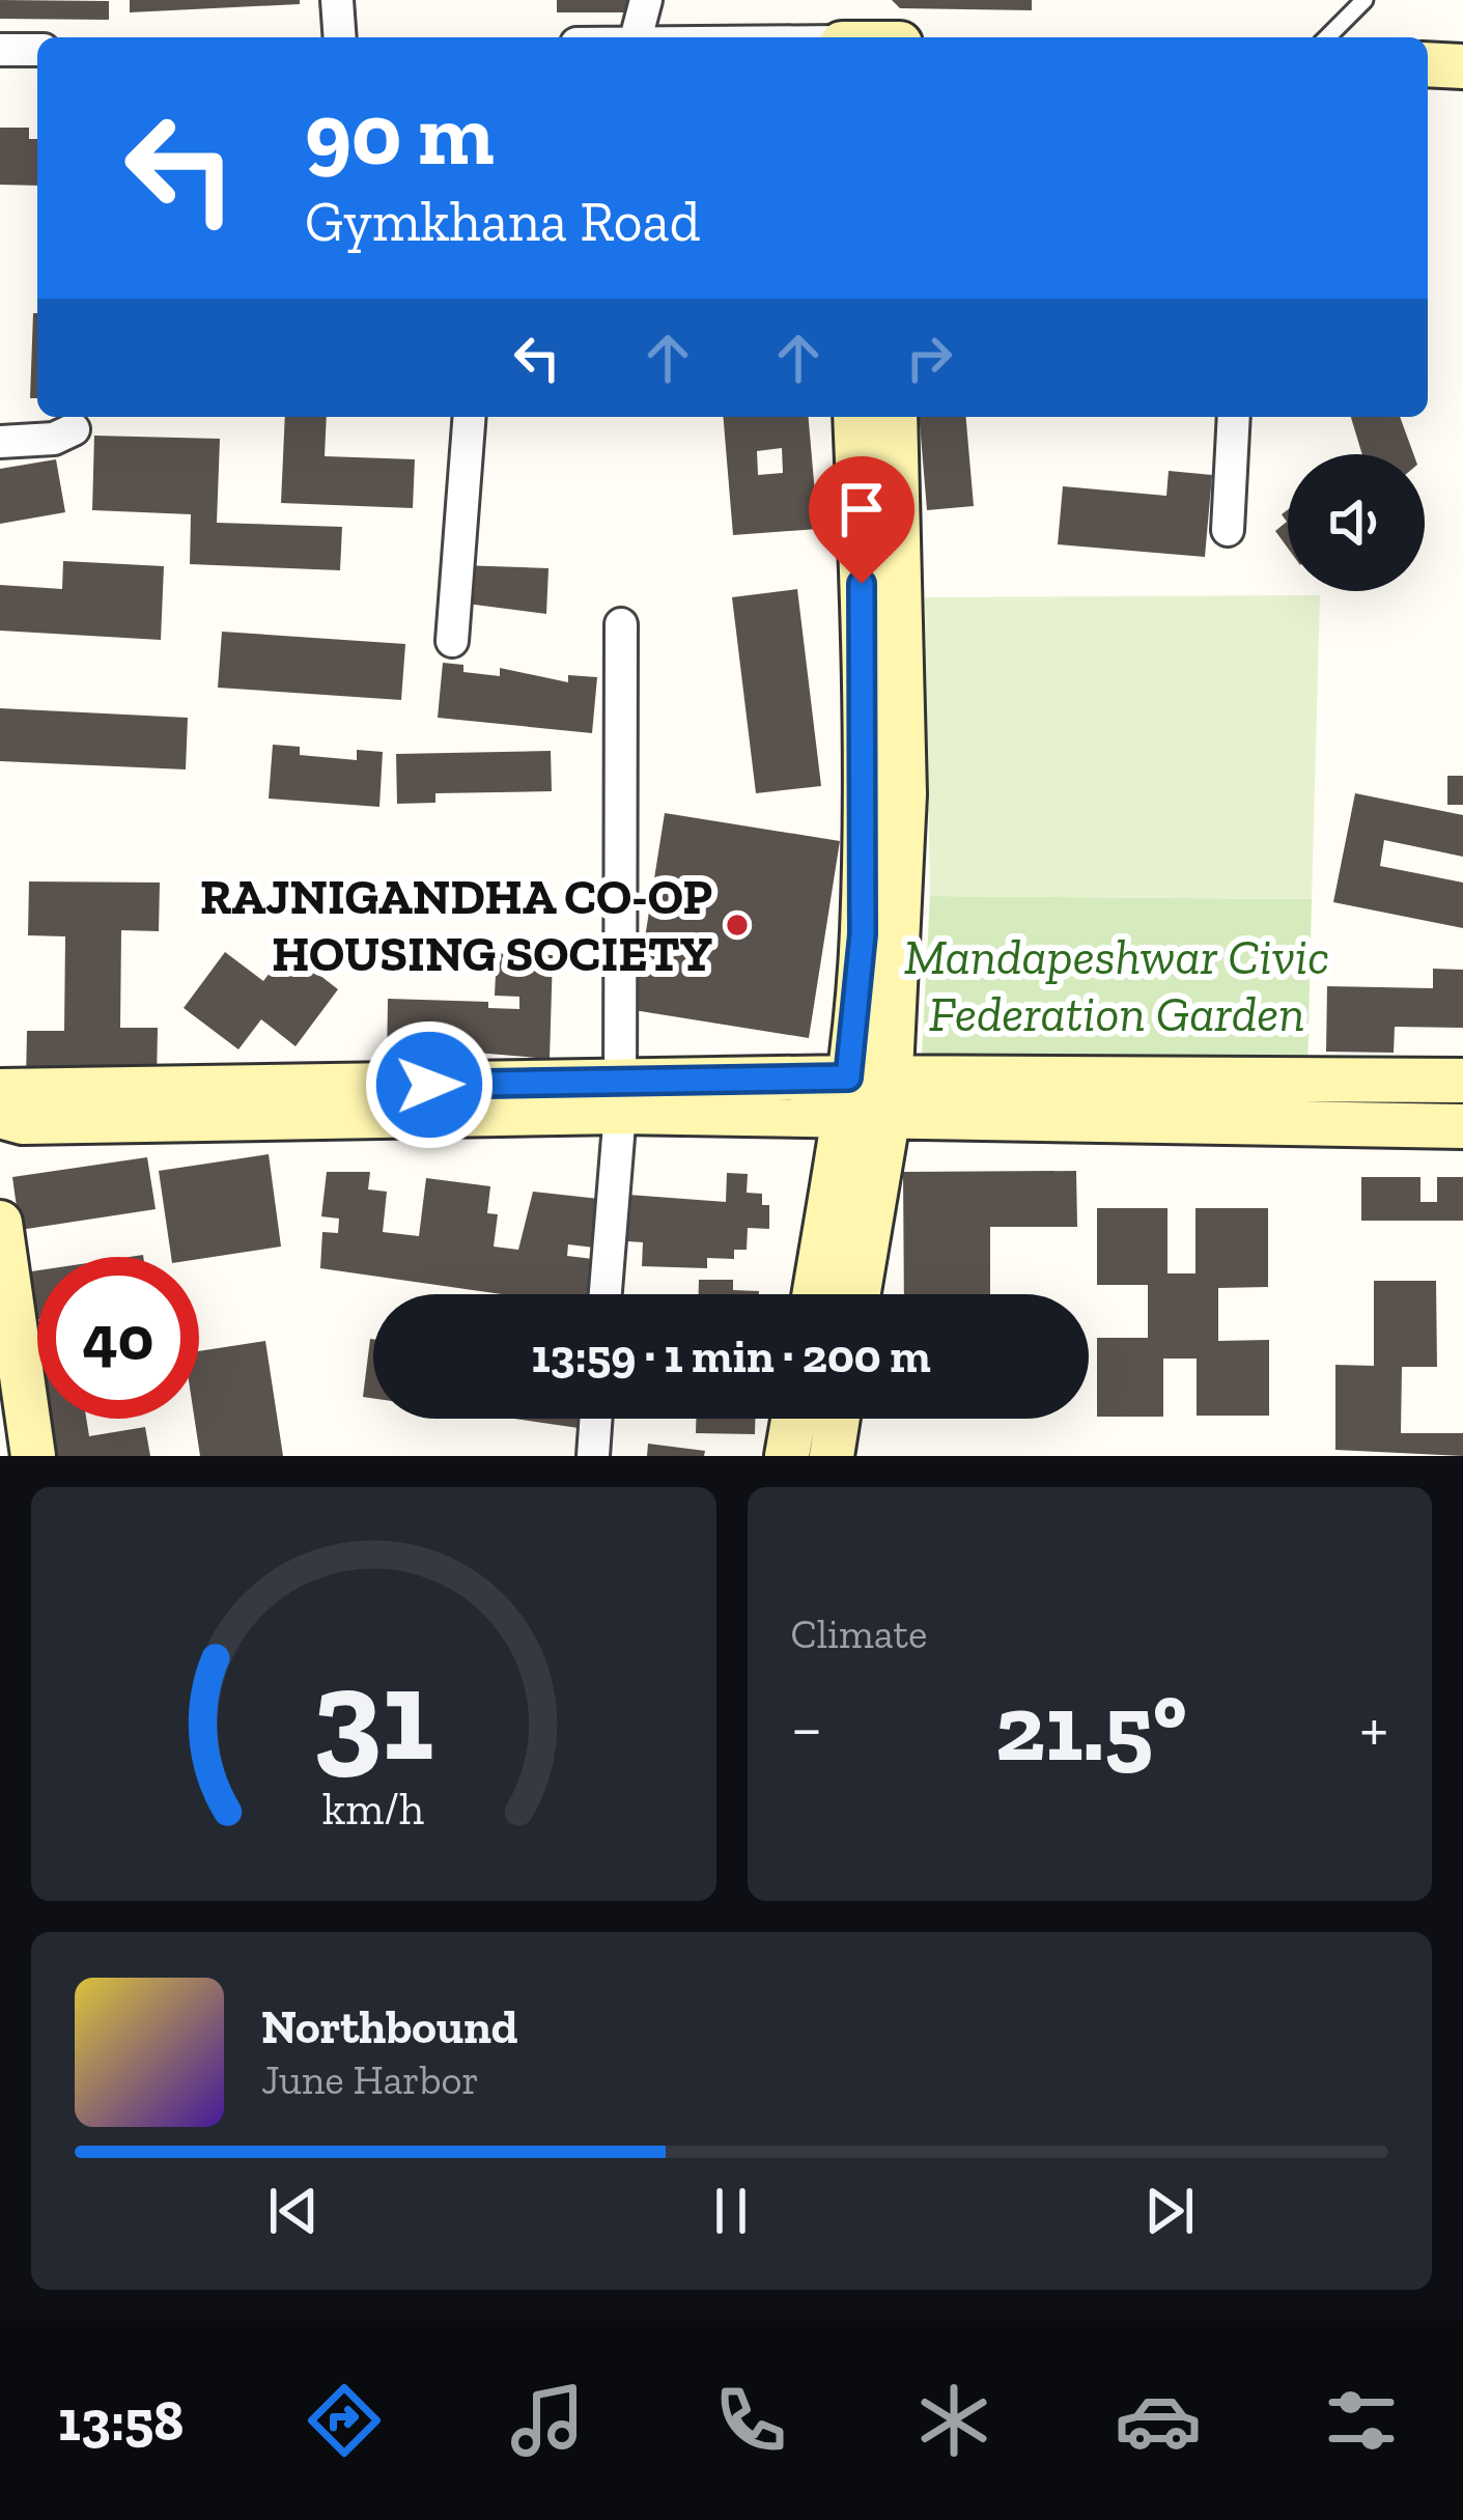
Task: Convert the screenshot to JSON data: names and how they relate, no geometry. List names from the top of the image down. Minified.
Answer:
{"parks":["Mandapeshwar Civic Federation Garden"],"places":["RAJNIGANDHA CO-OP HOUSING SOCIETY"],"page":{"turn":["90 m","Gymkhana Road"],"limit":"40","trip":"13:59 · 1 min · 200 m","tile":"Climate","heat":["−","21.5°","+"],"song":["Northbound","June Harbor"],"tabs":"13:58","gauge":["31","km/h"]}}
